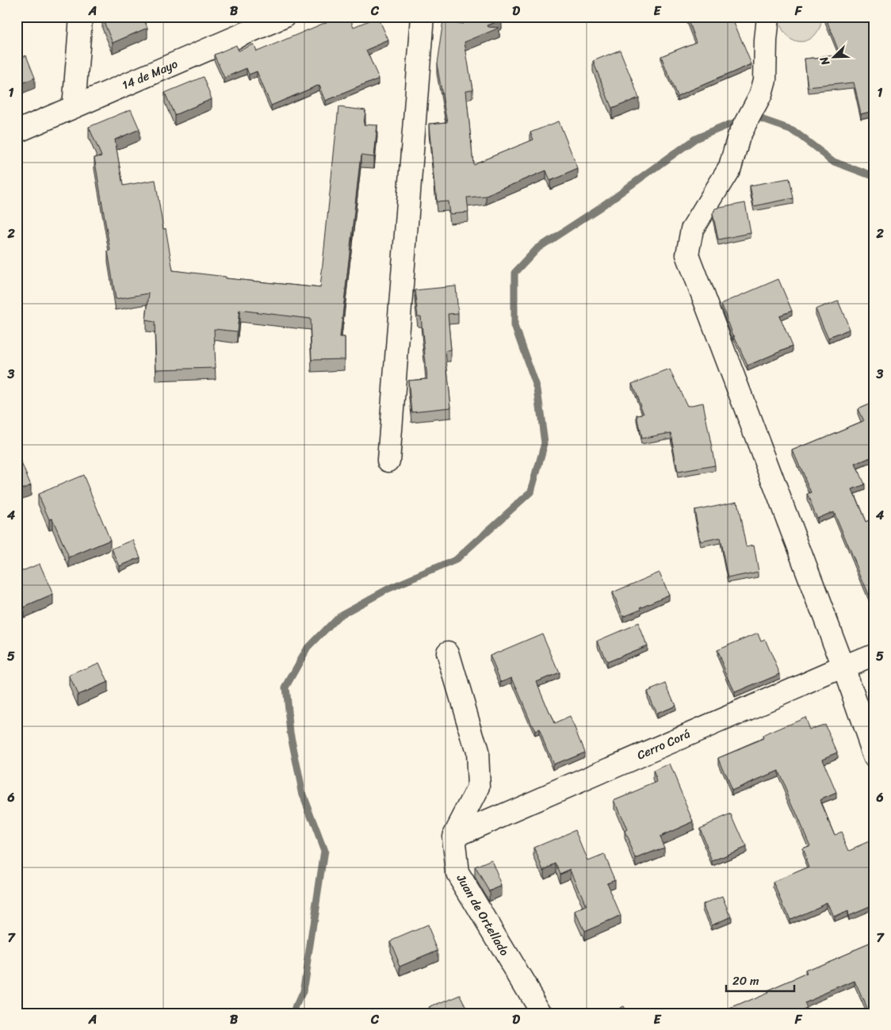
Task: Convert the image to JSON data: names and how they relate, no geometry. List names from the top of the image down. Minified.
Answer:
{"streets":{"street":["14 de Mayo","Cerro Corá","Juan de Ortellado"]},"crossings":[["Cerro Corá","Juan de Ortellado"]],"scale_bar":"20 m","north":"bottom left","grid":{"columns":["A","B","C","D","E","F"],"rows":["1","2","3","4","5","6","7"]}}
